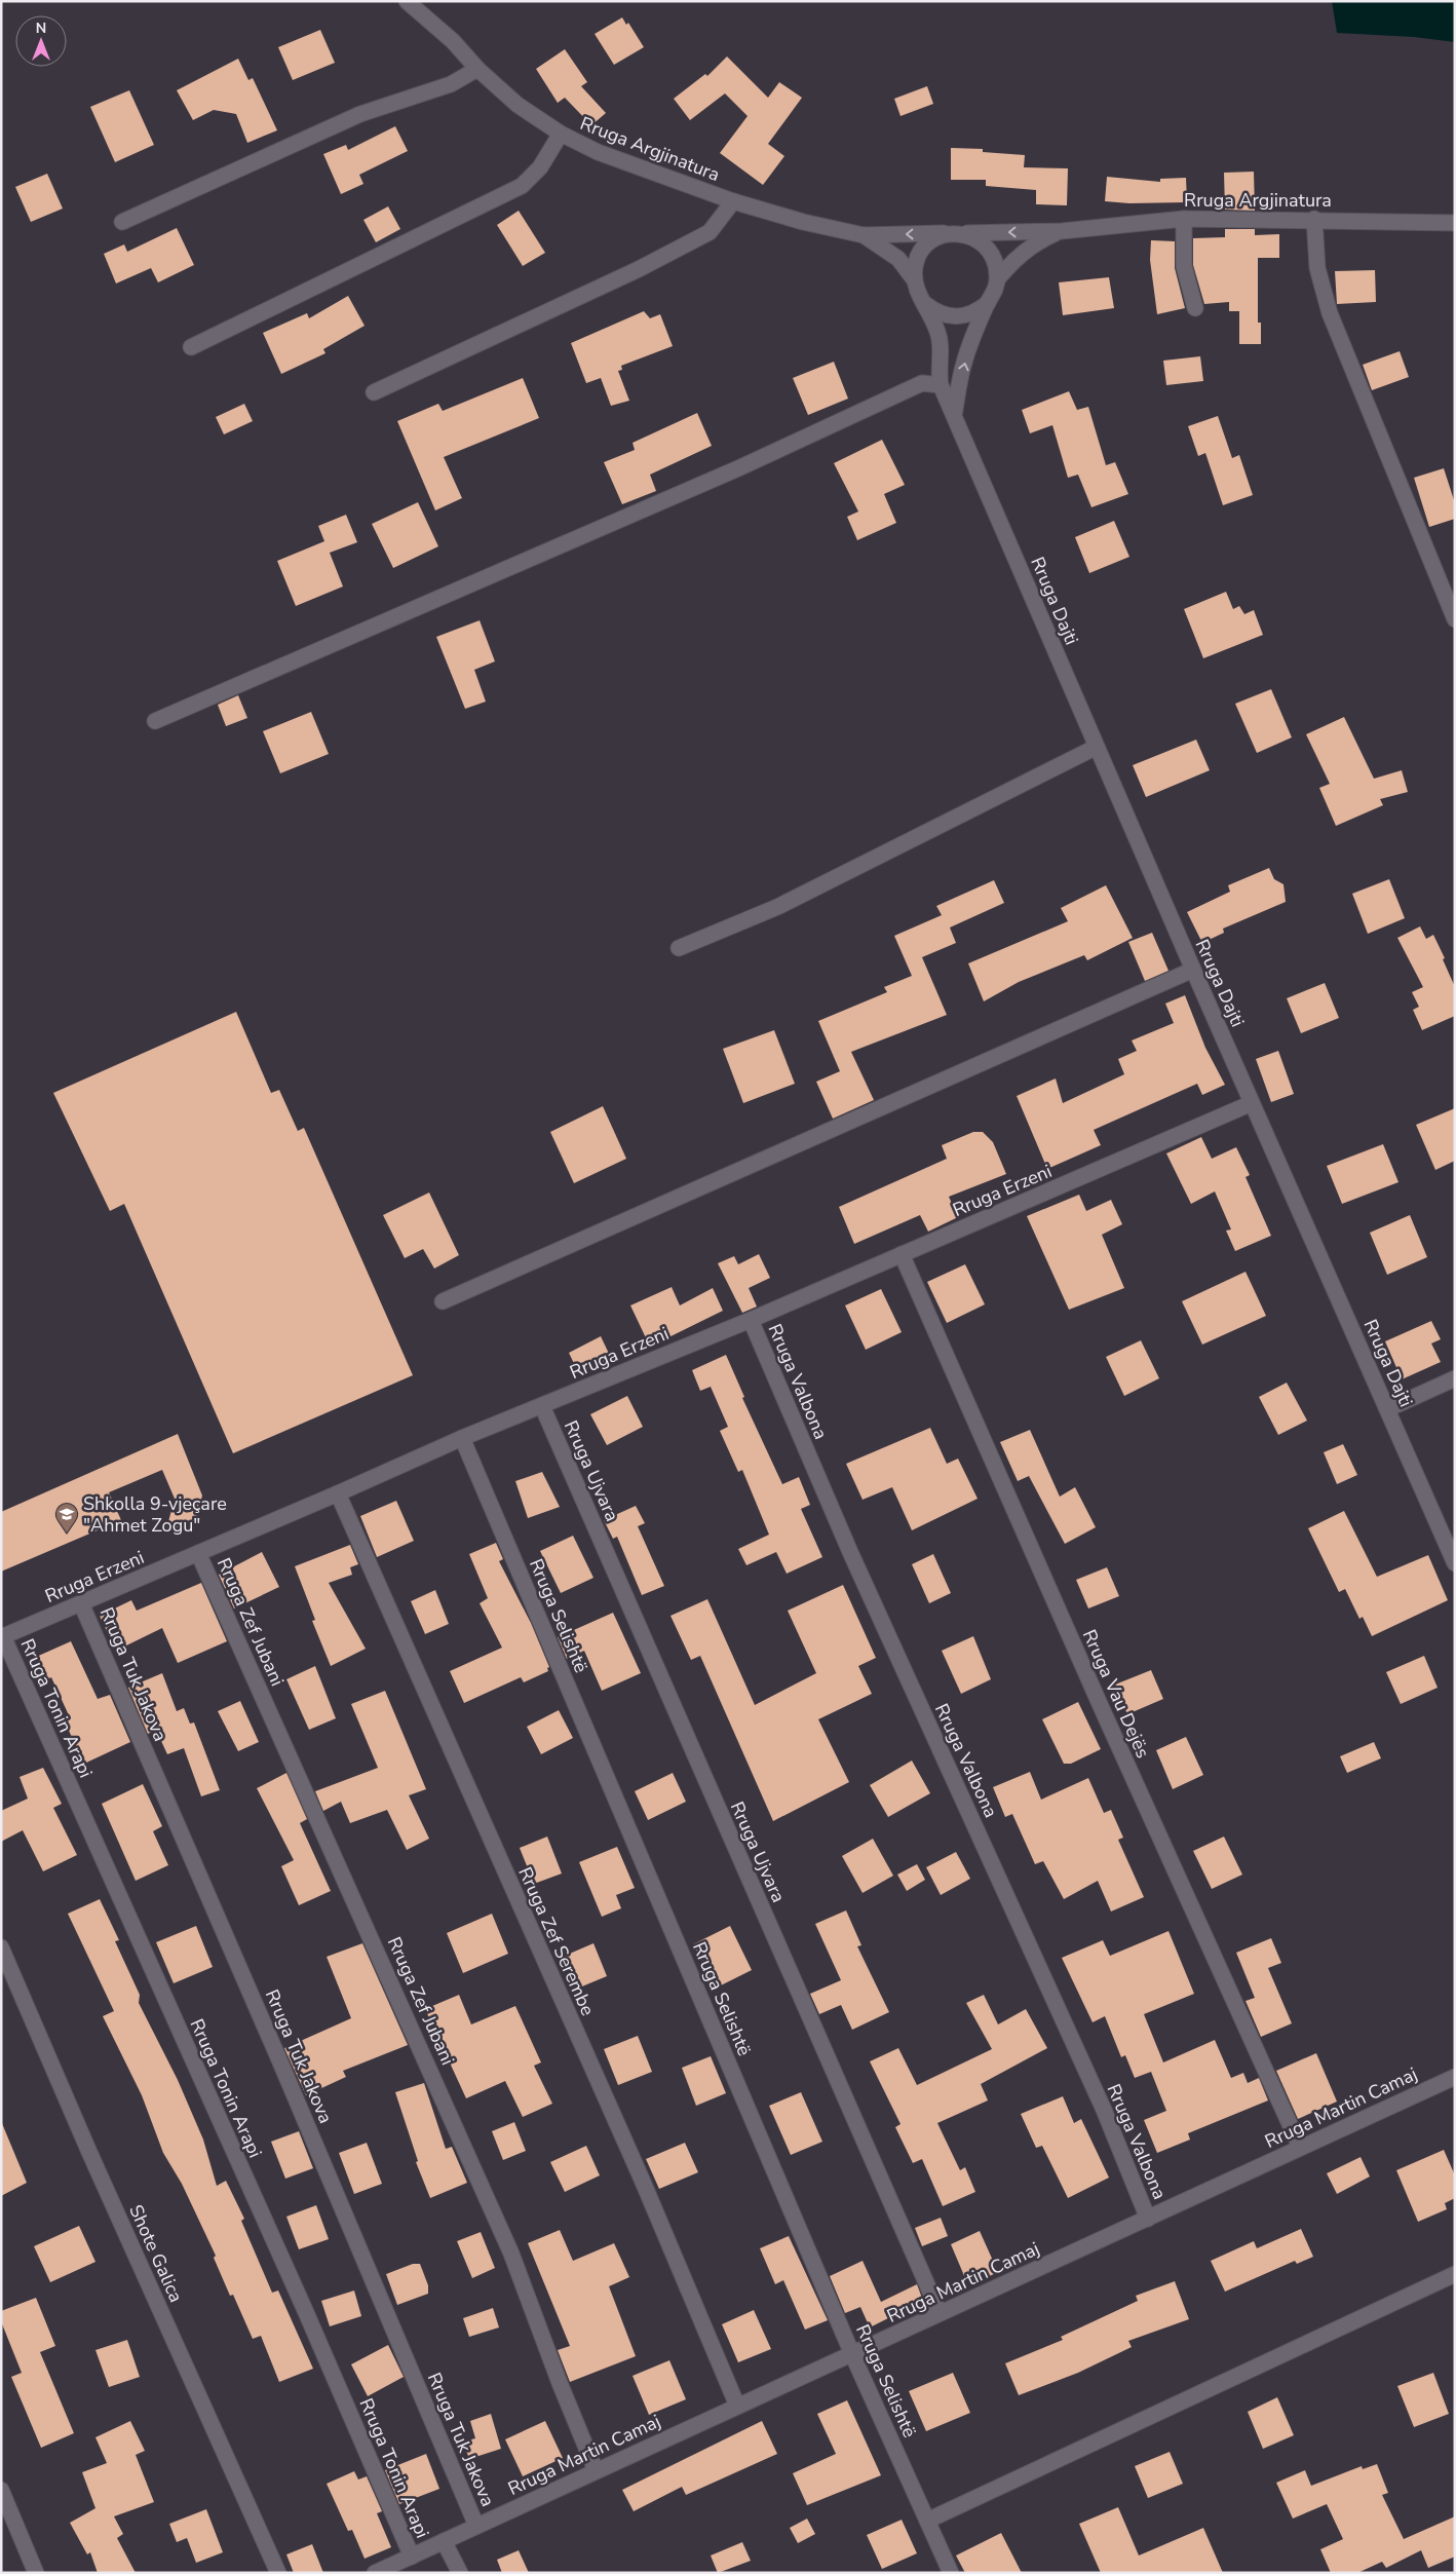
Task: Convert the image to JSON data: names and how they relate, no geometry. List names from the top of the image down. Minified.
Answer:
{"streets":{"street":["Rruga Argjinatura","Rruga Dajti","Rruga Erzeni","Rruga Valbona","Rruga Ujvara","Rruga Selishtë","Rruga Zef Jubani","Rruga Tuk Jakova","Rruga Vau Dejës","Rruga Tonin Arapi","Rruga Zef Serembe","Rruga Martin Camaj","Shote Galica"]},"crossings":[["Rruga Dajti","Rruga Erzeni"],["Rruga Erzeni","Rruga Valbona"],["Rruga Erzeni","Rruga Ujvara"],["Rruga Erzeni","Rruga Selishtë"],["Rruga Erzeni","Rruga Zef Jubani"],["Rruga Erzeni","Rruga Tuk Jakova"],["Rruga Erzeni","Rruga Vau Dejës"],["Rruga Erzeni","Rruga Tonin Arapi"],["Rruga Erzeni","Rruga Zef Serembe"],["Rruga Valbona","Rruga Martin Camaj"],["Rruga Ujvara","Rruga Martin Camaj"],["Rruga Selishtë","Rruga Martin Camaj"],["Rruga Zef Jubani","Rruga Martin Camaj"],["Rruga Tuk Jakova","Rruga Martin Camaj"],["Rruga Vau Dejës","Rruga Martin Camaj"],["Rruga Tonin Arapi","Rruga Martin Camaj"],["Rruga Zef Serembe","Rruga Martin Camaj"]],"places":{"school or university":["Shkolla 9-vjeçare \"Ahmet Zogu\""]},"north":"top"}
